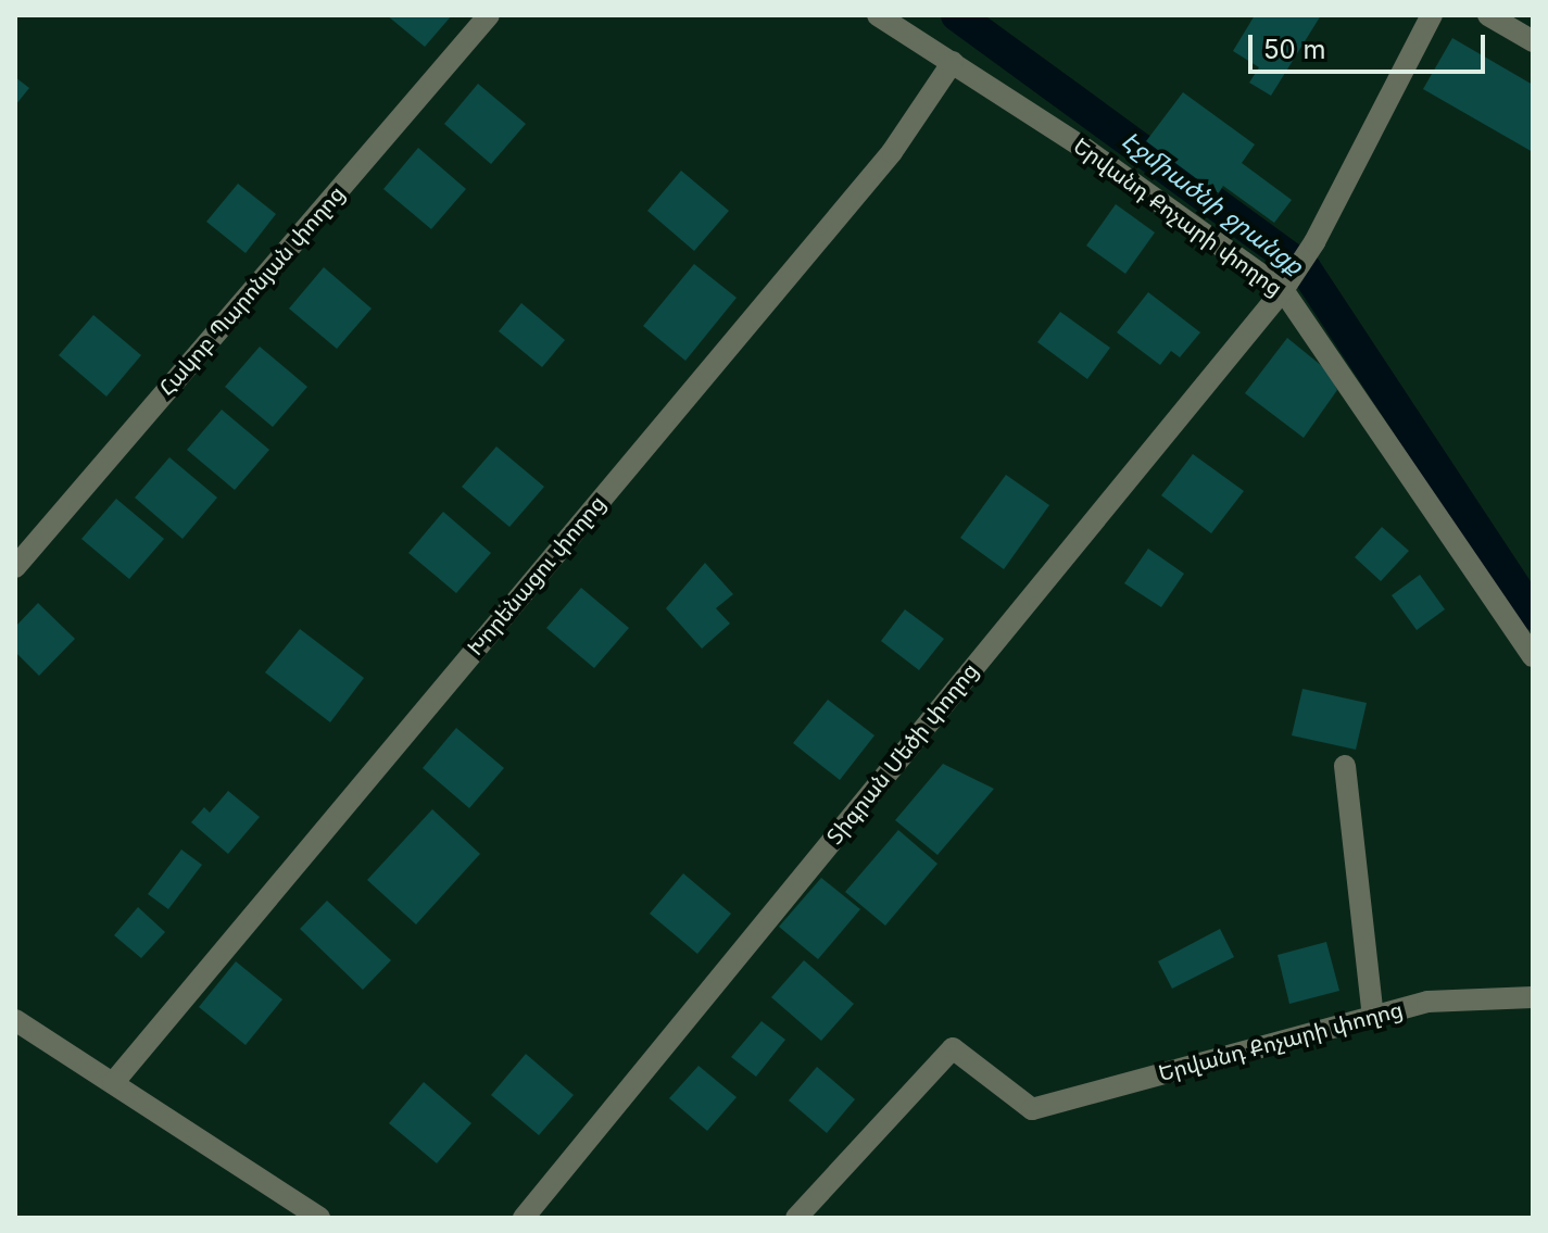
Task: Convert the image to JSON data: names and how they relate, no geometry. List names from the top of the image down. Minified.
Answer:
{"streets":{"street":["Երվանդ Քոչարի փողոց","Հակոբ Պարոնյան փողոց","Խորենացու փողոց","Տիգրան Մեծի փողոց"]},"crossings":[["Երվանդ Քոչարի փողոց","Խորենացու փողոց"],["Երվանդ Քոչարի փողոց","Տիգրան Մեծի փողոց"]],"water":["Էջմիածնի ջրանցք"],"scale_bar":"50 m"}
